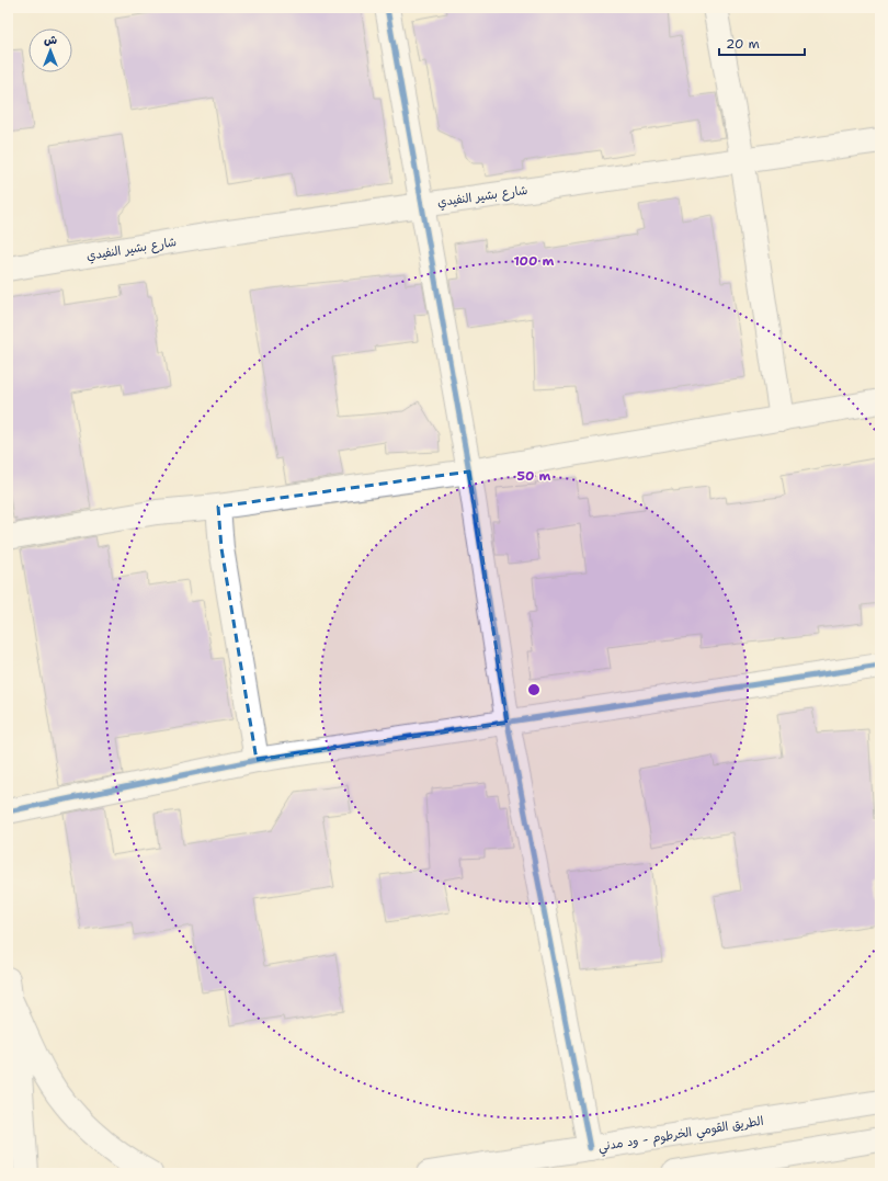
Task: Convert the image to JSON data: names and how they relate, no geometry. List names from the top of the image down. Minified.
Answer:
{"streets":{"main road":["شارع بشير النفيدي","الطريق القومي الخرطوم - ود مدني"]},"scale_bar":"20 m","north":"top","rings":["100 m","50 m"]}
